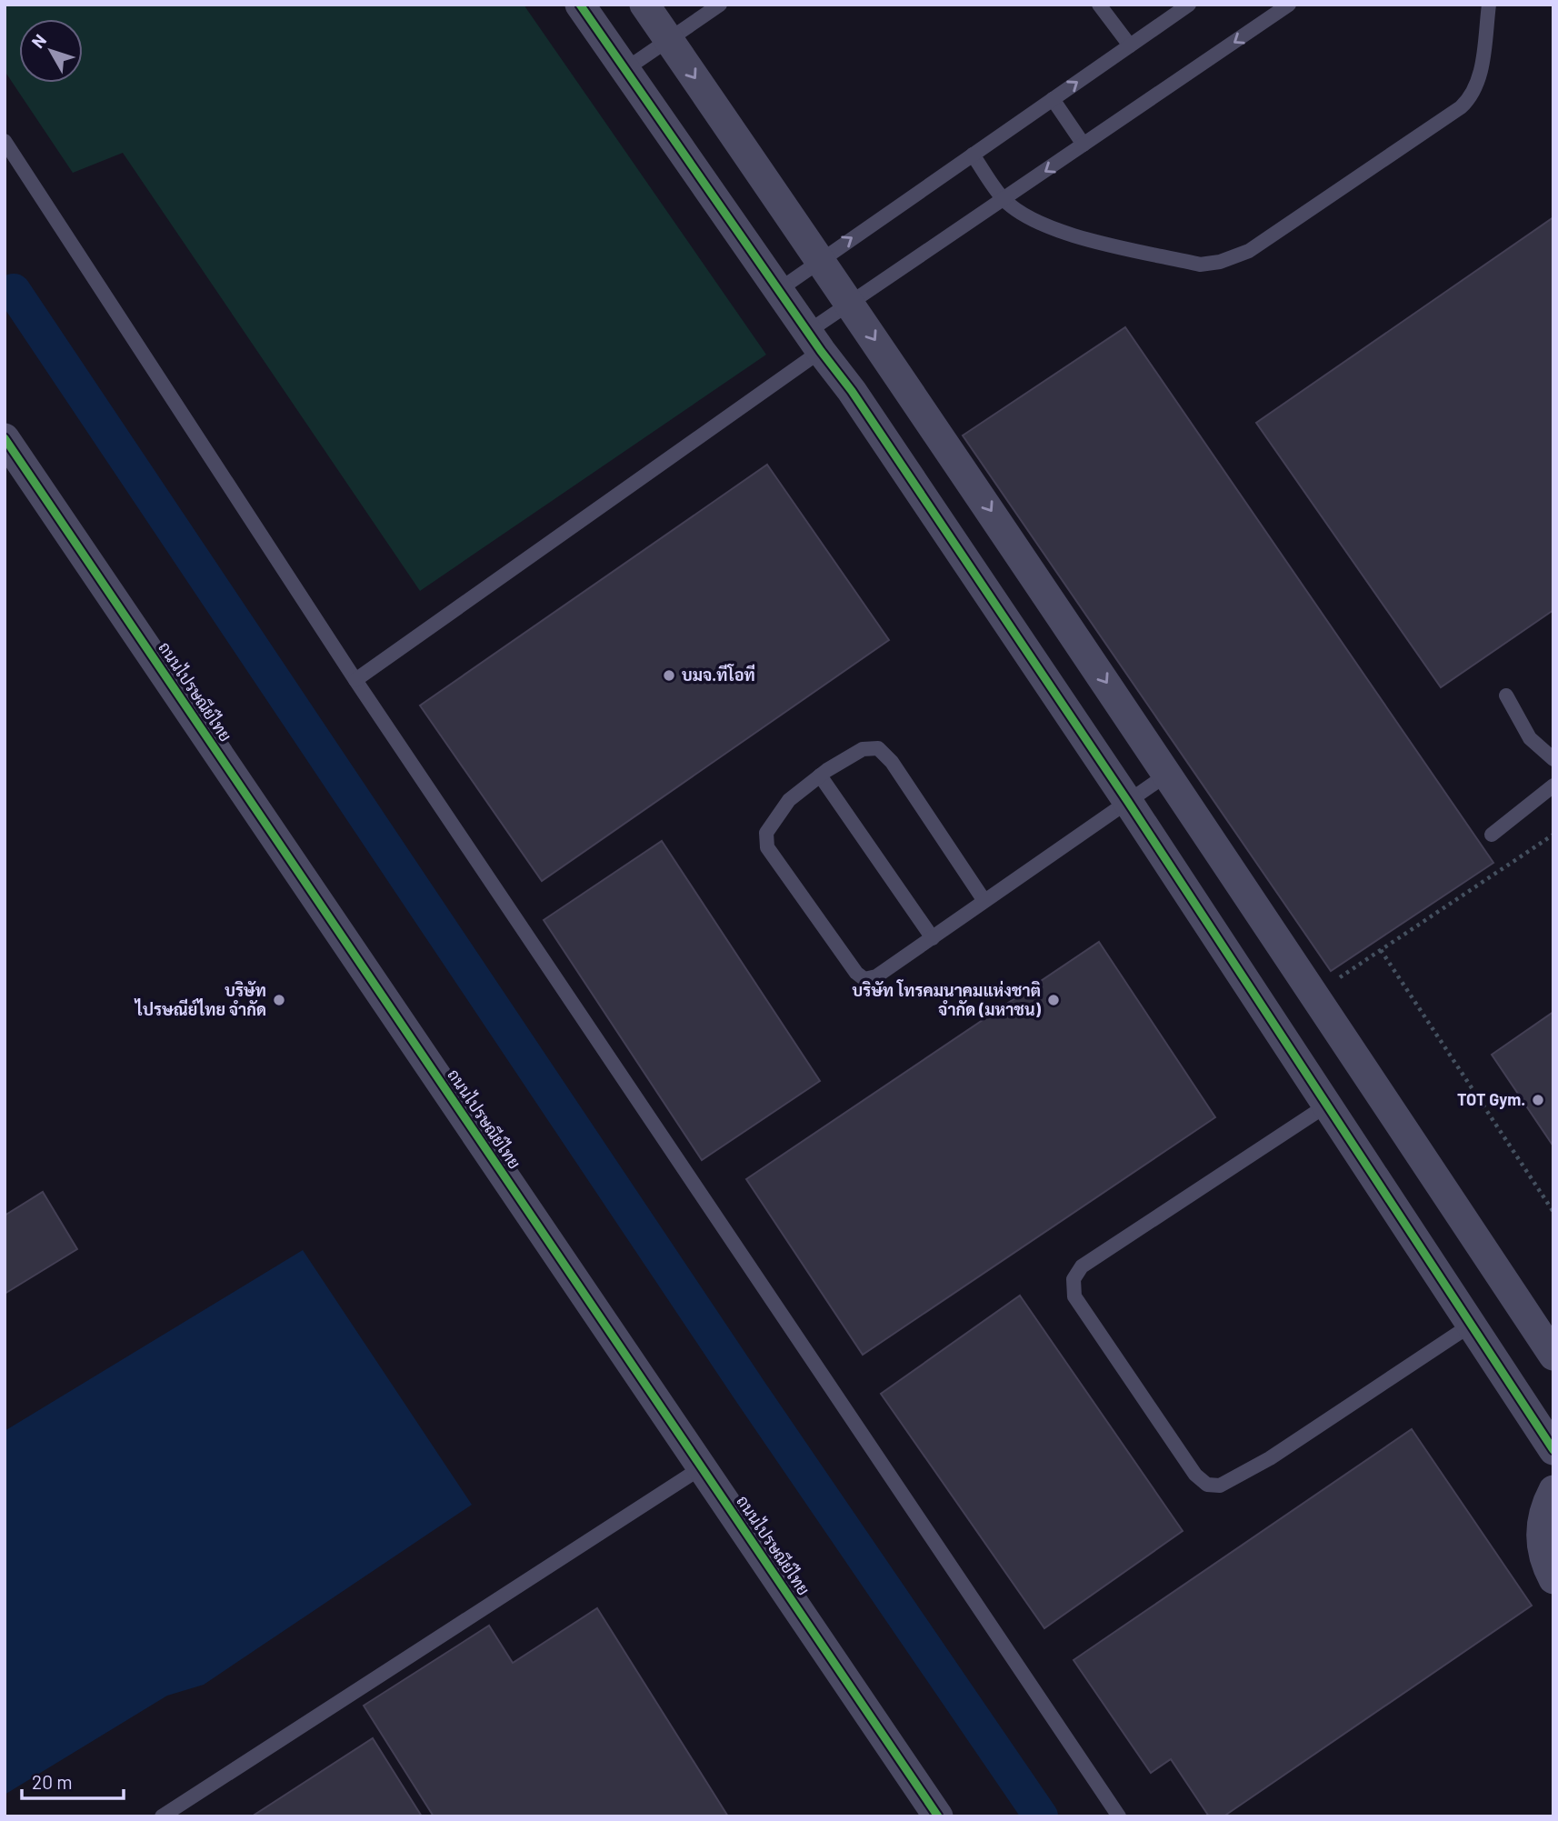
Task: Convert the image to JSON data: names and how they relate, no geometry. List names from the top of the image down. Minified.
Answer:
{"streets":{"street":["ถนนไปรษณีย์ไทย"]},"places":["บมจ.ทีโอที","บริษัท ไปรษณีย์ไทย จำกัด","บริษัท โทรคมนาคมแห่งชาติ จำกัด (มหาชน)","TOT Gym."],"scale_bar":"20 m","north":"top left"}
